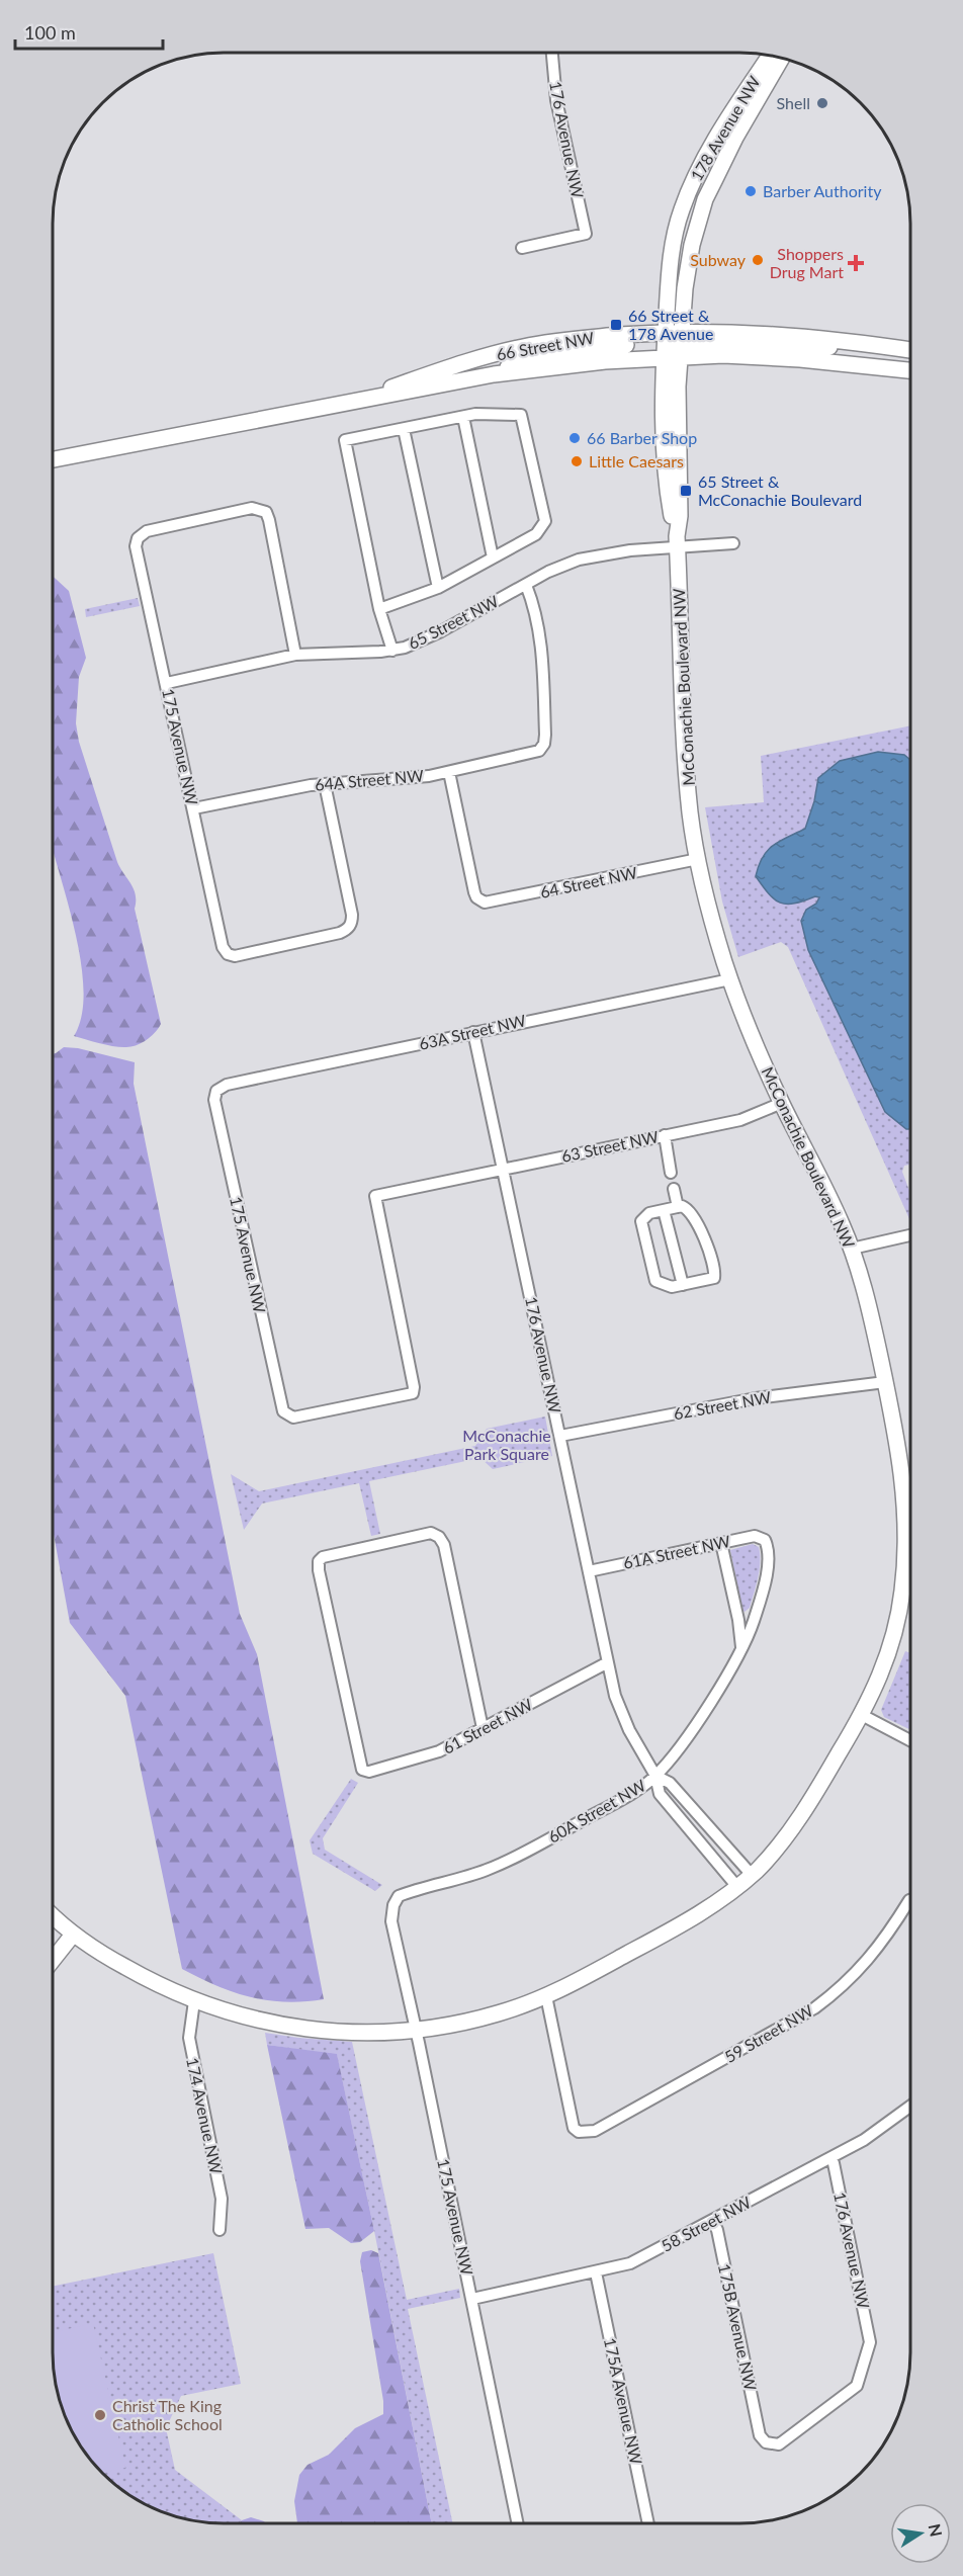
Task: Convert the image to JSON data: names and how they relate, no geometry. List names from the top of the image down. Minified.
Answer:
{"streets":{"street":["178 Avenue NW","176 Avenue NW","66 Street NW","65 Street NW","McConachie Boulevard NW","175 Avenue NW","64A Street NW","64 Street NW","63A Street NW","63 Street NW","62 Street NW","61A Street NW","61 Street NW","60A Street NW","59 Street NW","174 Avenue NW","58 Street NW","175B Avenue NW","175A Avenue NW"]},"crossings":[["178 Avenue NW","66 Street NW"],["178 Avenue NW","McConachie Boulevard NW"],["176 Avenue NW","McConachie Boulevard NW"],["176 Avenue NW","63A Street NW"],["176 Avenue NW","63 Street NW"],["176 Avenue NW","62 Street NW"],["176 Avenue NW","61A Street NW"],["176 Avenue NW","61 Street NW"],["176 Avenue NW","60A Street NW"],["176 Avenue NW","58 Street NW"],["176 Avenue NW","175B Avenue NW"],["66 Street NW","McConachie Boulevard NW"],["65 Street NW","McConachie Boulevard NW"],["65 Street NW","175 Avenue NW"],["65 Street NW","64A Street NW"],["McConachie Boulevard NW","175 Avenue NW"],["McConachie Boulevard NW","64 Street NW"],["McConachie Boulevard NW","63A Street NW"],["McConachie Boulevard NW","63 Street NW"],["McConachie Boulevard NW","62 Street NW"],["McConachie Boulevard NW","59 Street NW"],["McConachie Boulevard NW","174 Avenue NW"],["175 Avenue NW","64A Street NW"],["175 Avenue NW","63A Street NW"],["175 Avenue NW","63 Street NW"],["175 Avenue NW","60A Street NW"],["175 Avenue NW","58 Street NW"],["64A Street NW","64 Street NW"],["61A Street NW","60A Street NW"],["58 Street NW","175B Avenue NW"],["58 Street NW","175A Avenue NW"]],"parks":["McConachie Park Square"],"places":{"other":["Shell","Barber Authority","Subway","66 Barber Shop","Little Caesars","Christ The King Catholic School"],"health":["Shoppers Drug Mart"],"transit":["66 Street & 178 Avenue","65 Street & McConachie Boulevard"]},"scale_bar":"100 m","north":"right"}
